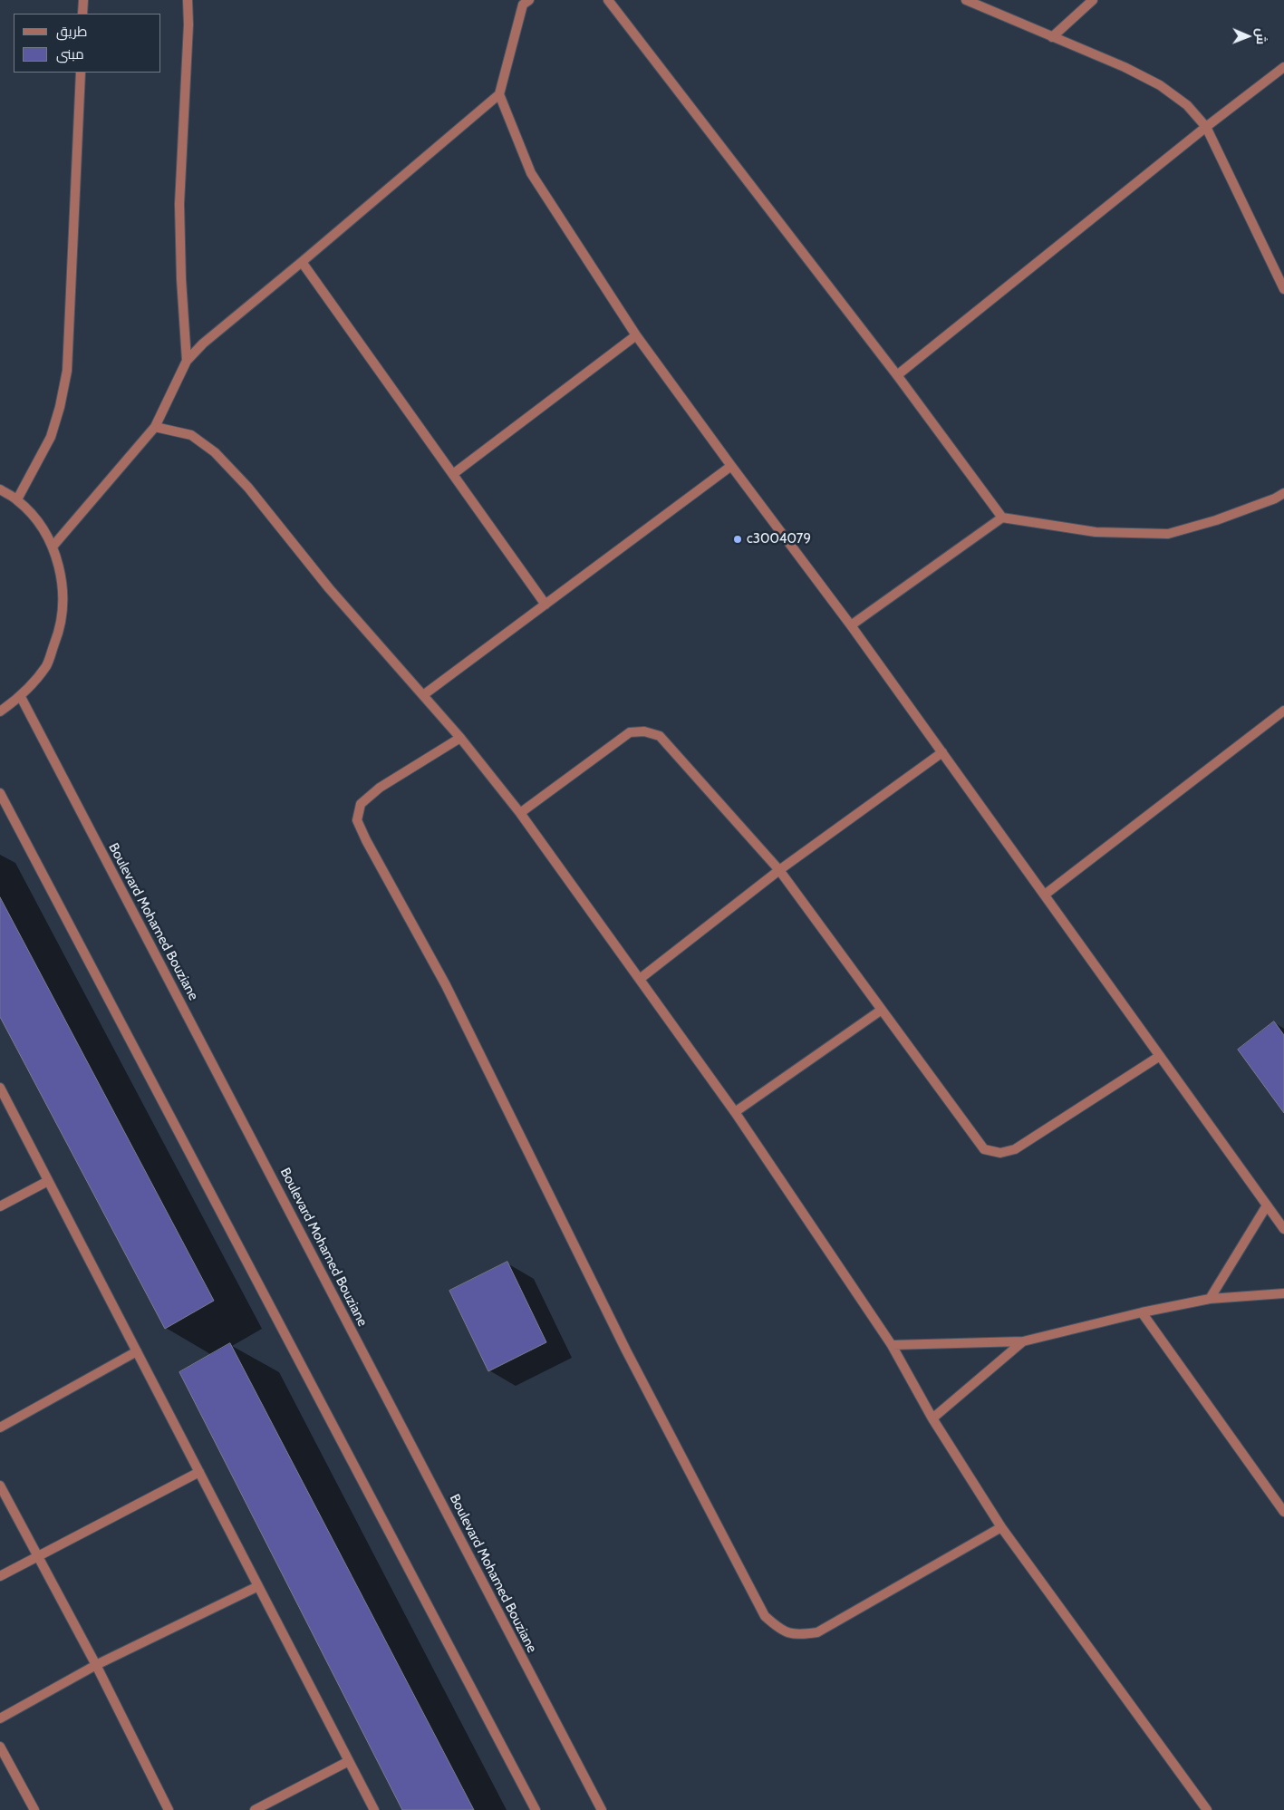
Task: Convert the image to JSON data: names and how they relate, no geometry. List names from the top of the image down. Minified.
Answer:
{"streets":{"street":["Boulevard Mohamed Bouziane"]},"places":["c3004079"],"legend":["طريق","مبنى"],"north":"right"}
